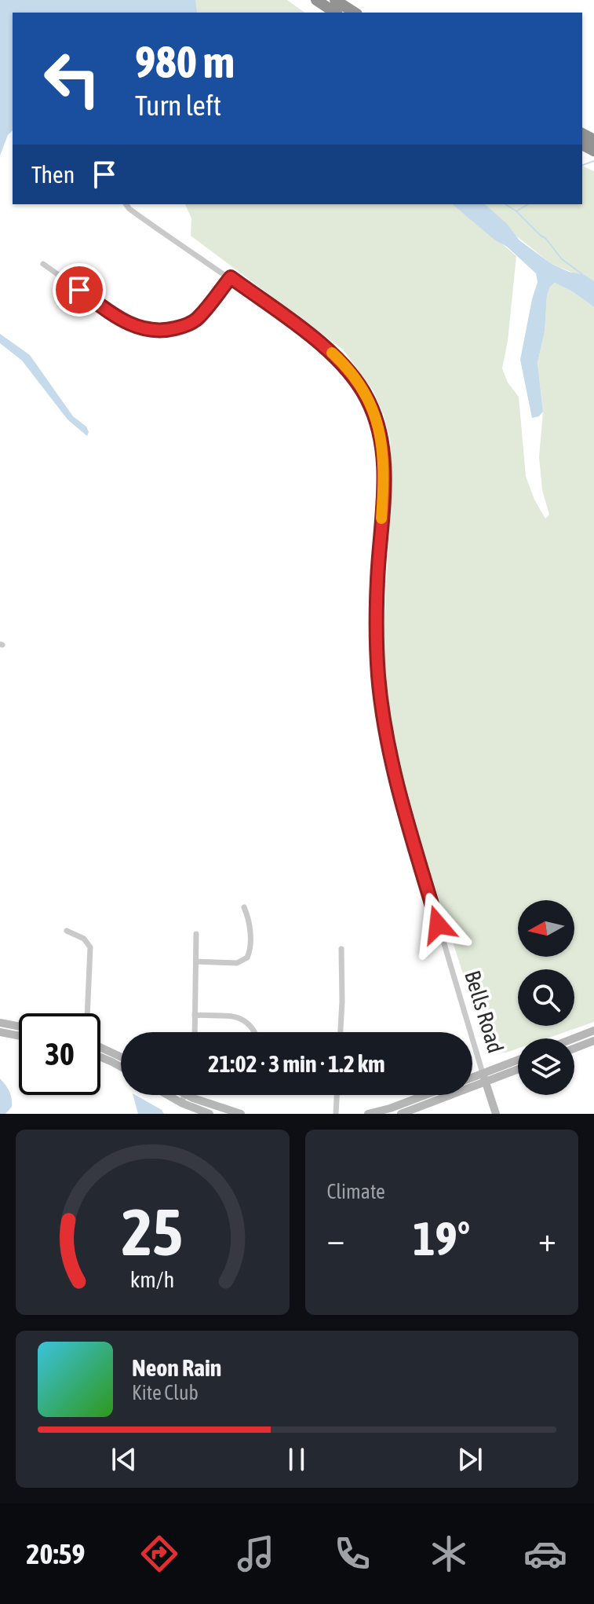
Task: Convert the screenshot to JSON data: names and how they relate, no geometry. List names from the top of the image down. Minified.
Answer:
{"streets":{"main road":["Bells Road"]},"north":"left","page":{"turn":["980 m","Turn left"],"then":"Then","limit":"30","trip":"21:02 · 3 min · 1.2 km","tile":"Climate","heat":["−","19°","+"],"song":["Neon Rain","Kite Club"],"tabs":"20:59","gauge":["25","km/h"]}}
